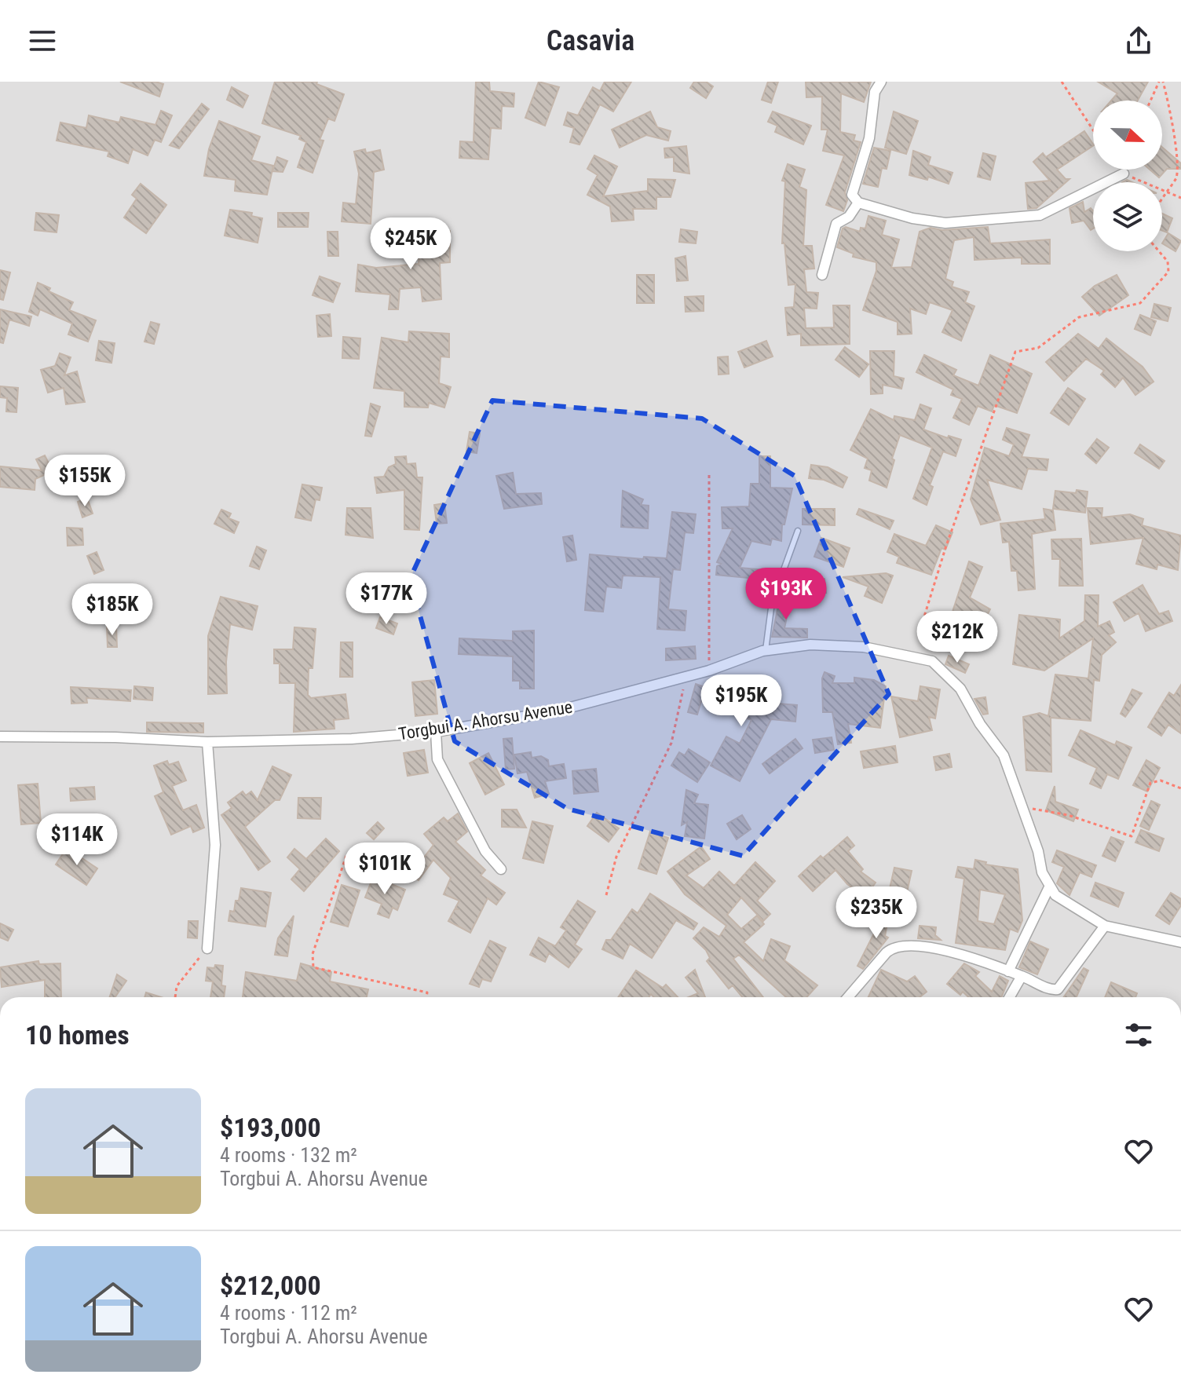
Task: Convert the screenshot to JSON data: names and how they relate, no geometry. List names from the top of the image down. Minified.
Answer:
{"streets":{"street":["Torgbui A. Ahorsu Avenue"]},"north":"right","page":{"header":"Casavia","price":["$245K","$155K","$193K","$177K","$185K","$212K","$195K","$114K","$101K","$235K"],"heading":"10 homes","list":[{"name":"$193,000","note":"4 rooms · 132 m² · Torgbui A. Ahorsu Avenue"},{"name":"$212,000","note":"4 rooms · 112 m² · Torgbui A. Ahorsu Avenue"}]}}
